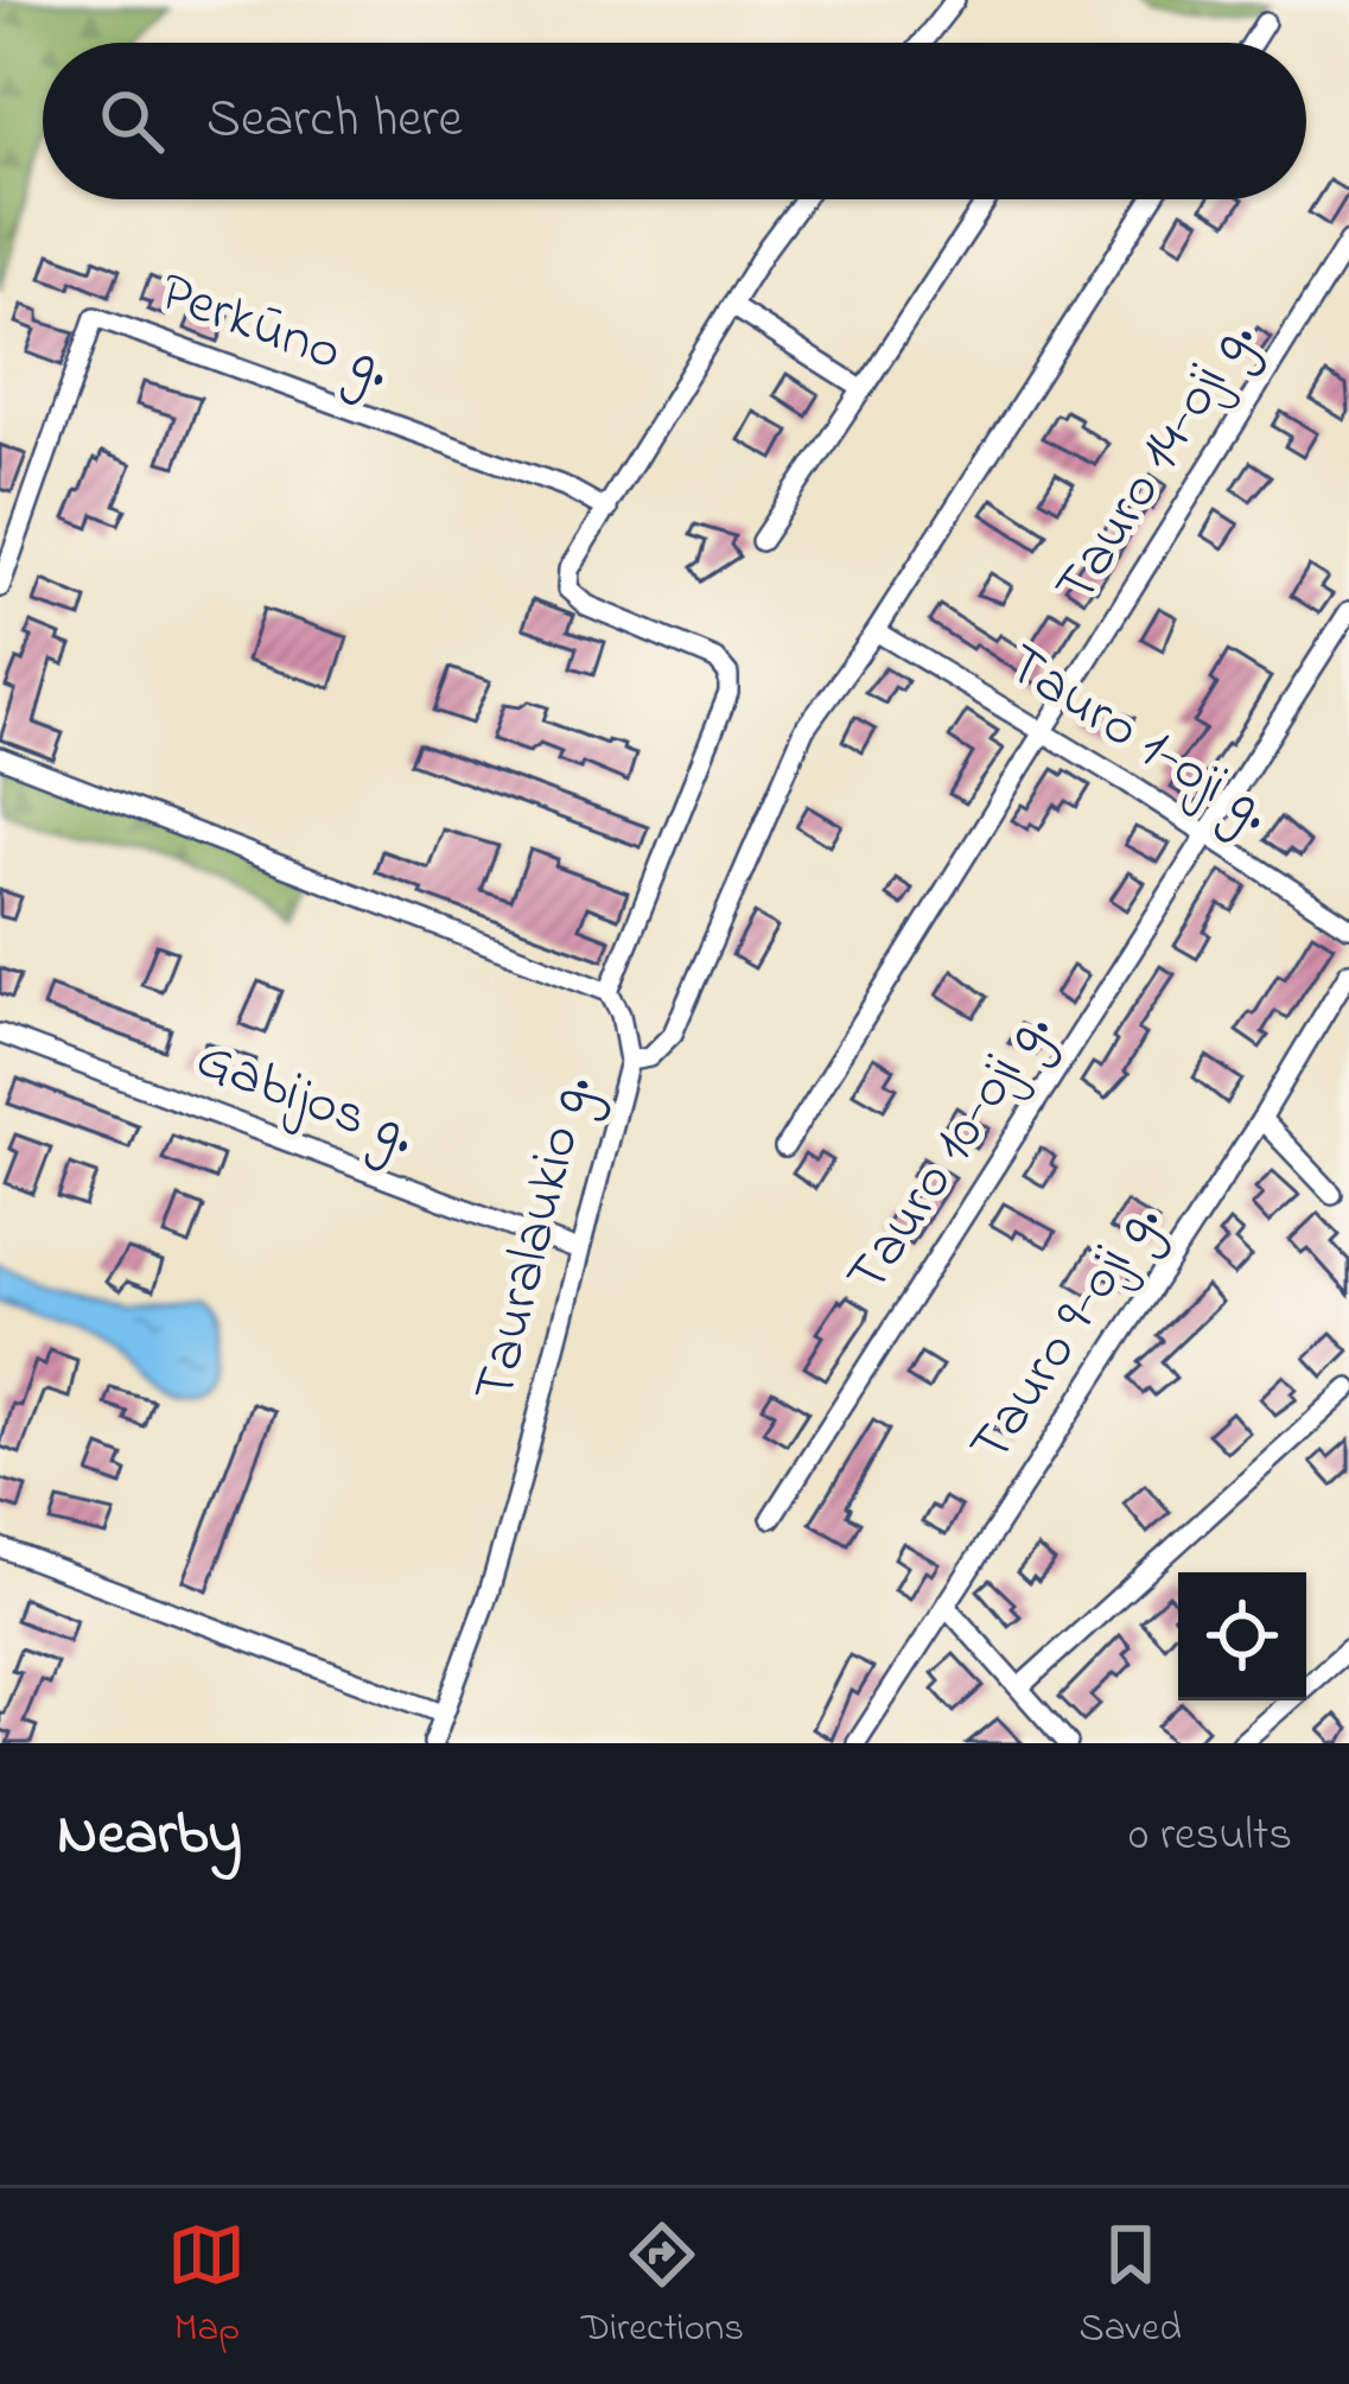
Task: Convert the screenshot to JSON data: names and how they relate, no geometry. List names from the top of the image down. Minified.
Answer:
{"streets":{"street":["Perkūno g.","Tauro 14-oji g.","Tauro 1-oji g.","Gabijos g.","Tauro 10-oji g.","Tauralaukio g.","Tauro 9-oji g."]},"crossings":[["Tauro 14-oji g.","Tauro 1-oji g."],["Tauro 1-oji g.","Tauro 10-oji g."],["Gabijos g.","Tauralaukio g."]],"page":{"search":"Search here","heading":["Nearby","0 results"],"nav":["Map","Directions","Saved"]}}
